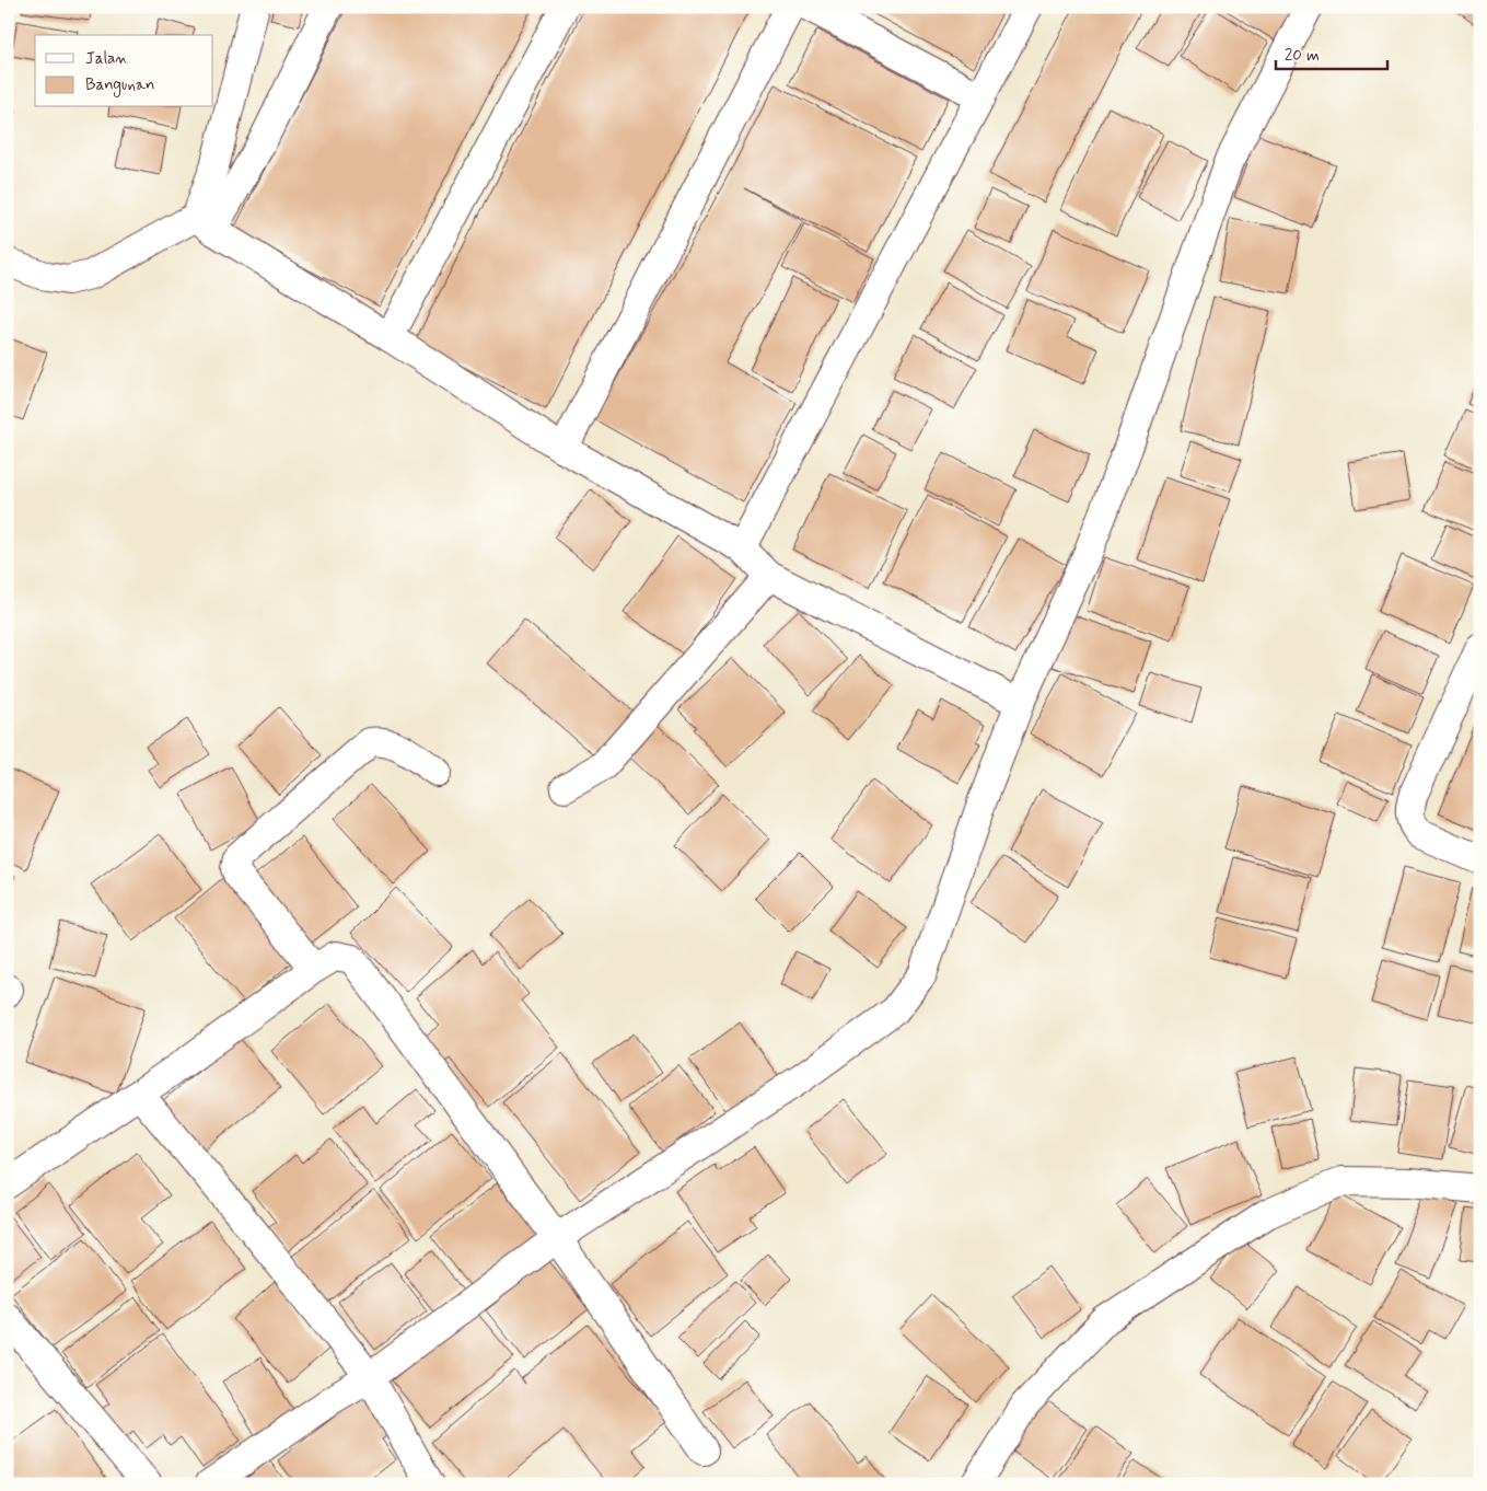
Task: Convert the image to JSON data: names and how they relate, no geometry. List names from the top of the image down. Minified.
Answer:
{"legend":["Jalan","Bangunan"],"scale_bar":"20 m"}
